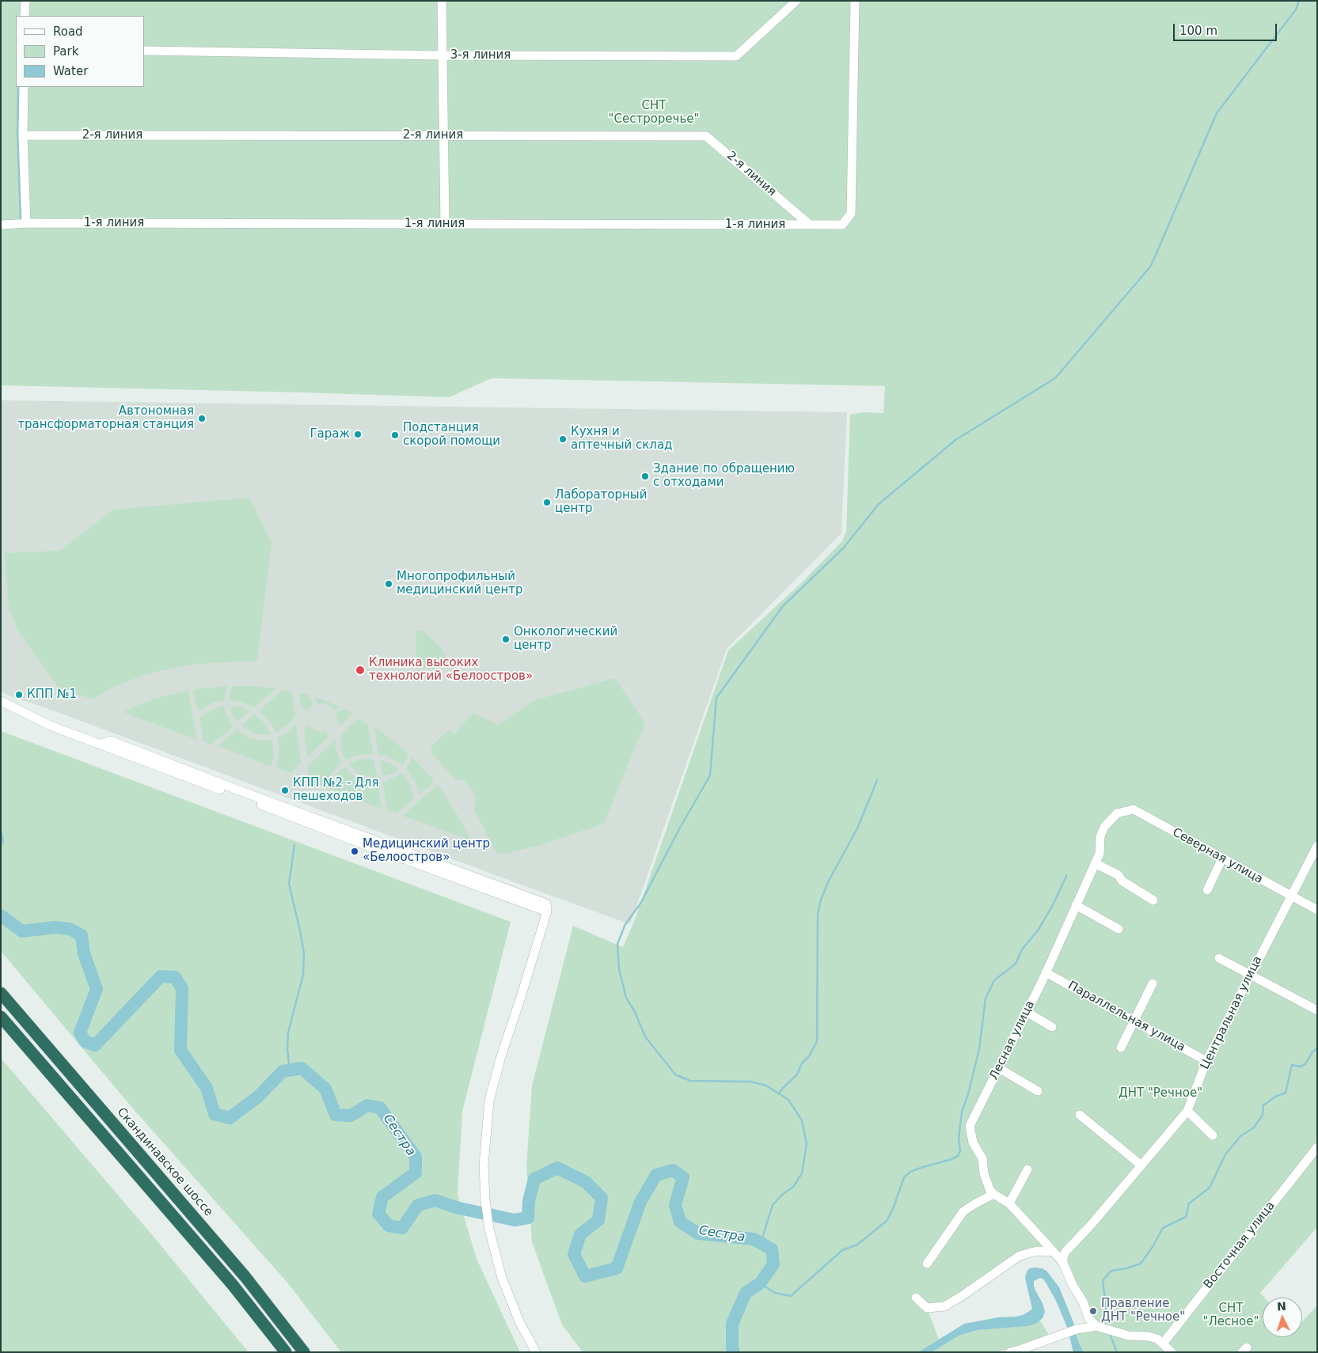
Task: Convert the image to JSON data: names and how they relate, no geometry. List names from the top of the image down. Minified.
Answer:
{"streets":{"highway":["Скандинавское шоссе"],"street":["3-я линия","2-я линия","1-я линия","Северная улица","Центральная улица","Параллельная улица","Лесная улица","Восточная улица"]},"crossings":[["2-я линия","1-я линия"],["Северная улица","Центральная улица"],["Северная улица","Лесная улица"],["Центральная улица","Параллельная улица"],["Параллельная улица","Лесная улица"]],"water":["Сестра"],"parks":["СНТ \"Сестроречье\"","ДНТ \"Речное\"","СНТ \"Лесное\""],"places":["Автономная трансформаторная станция","Гараж","Подстанция скорой помощи","Кухня и аптечный склад","Здание по обращению с отходами","Лабораторный центр","Многопрофильный медицинский центр","Онкологический центр","Клиника высоких технологий «Белоостров»","КПП №1","КПП №2 - Для пешеходов","Медицинский центр «Белоостров»","Правление ДНТ \"Речное\""],"legend":["Road","Park","Water"],"scale_bar":"100 m","north":"top"}
